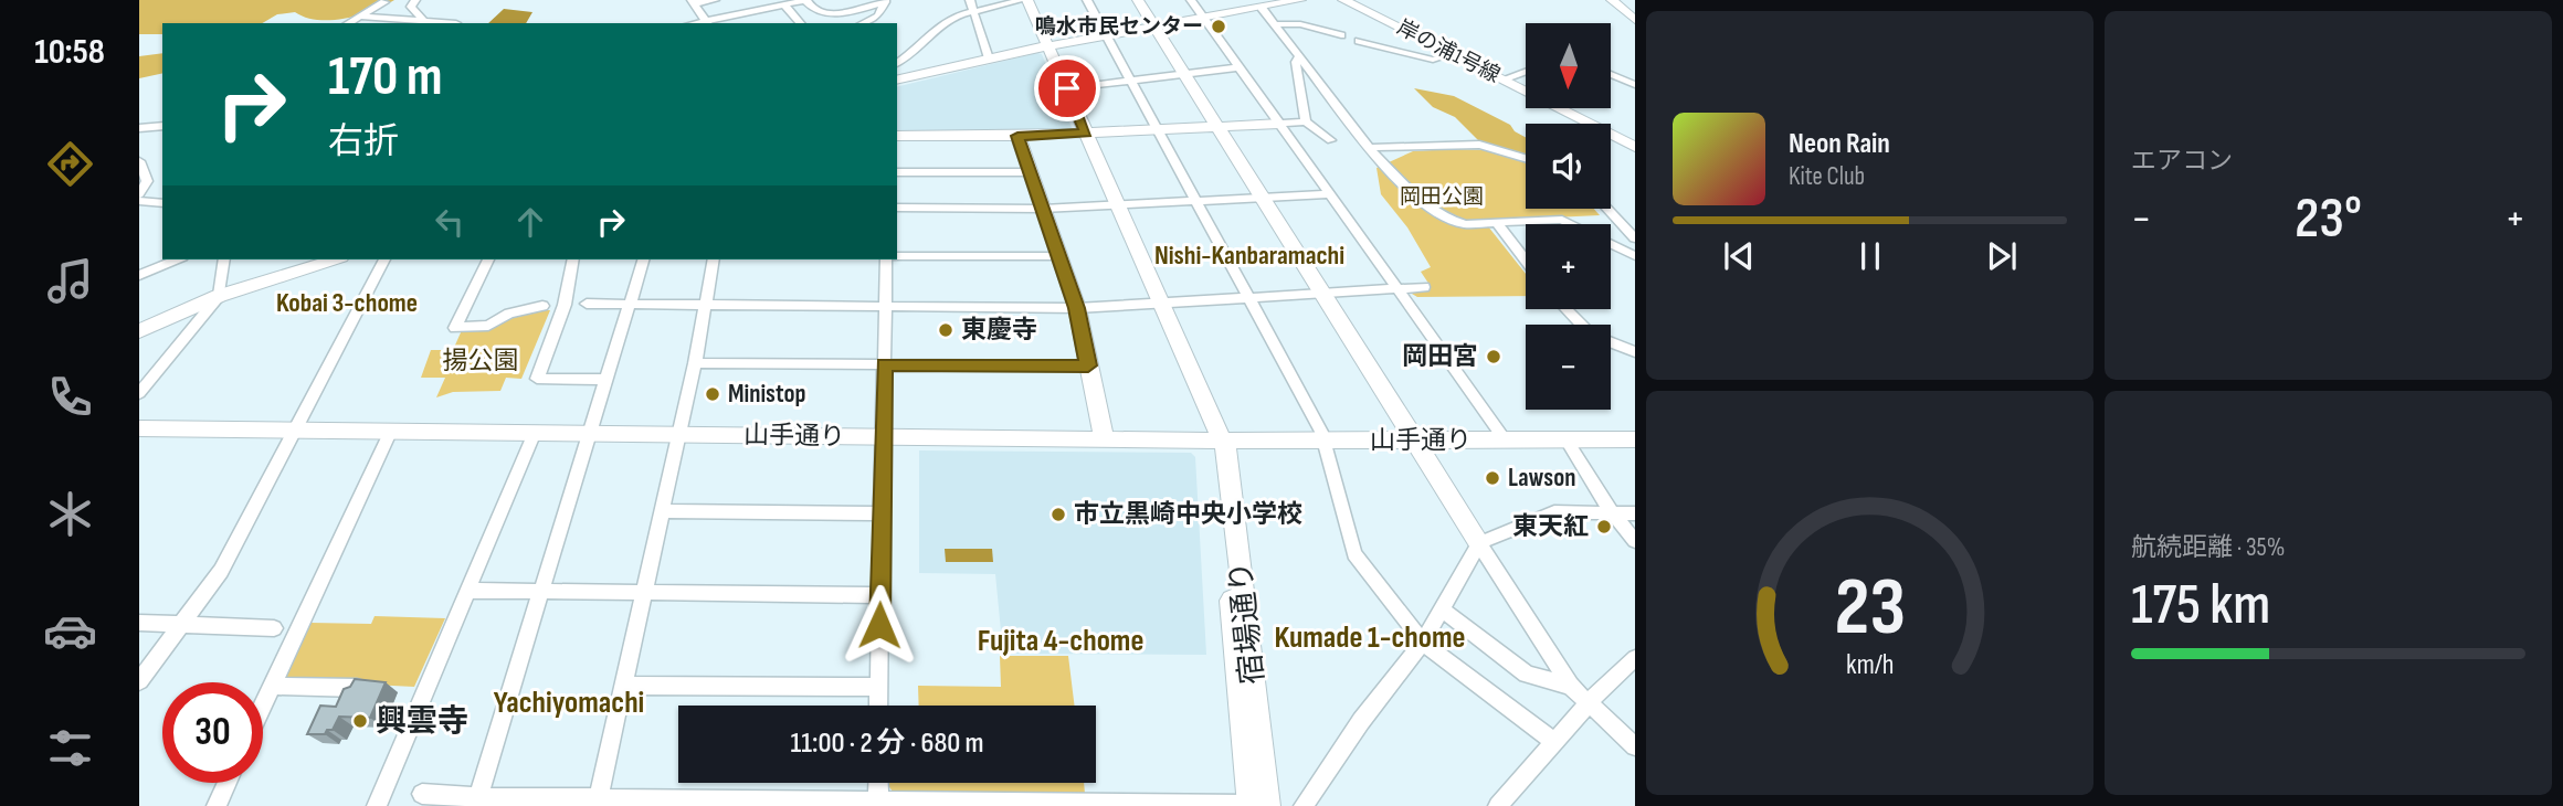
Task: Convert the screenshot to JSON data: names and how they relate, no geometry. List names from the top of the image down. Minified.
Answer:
{"streets":{"street":["岸の浦1号線","山手通り","宿場通り"]},"crossings":[["山手通り","宿場通り"]],"districts":["Nishi-Kanbaramachi","Kobai 3-chome","Kumade 1-chome","Fujita 4-chome","Yachiyomachi"],"parks":["岡田公園","揚公園"],"places":["鳴水市民センター","東慶寺","岡田宮","Ministop","Lawson","市立黒崎中央小学校","東天紅","興雲寺"],"north":"bottom","page":{"tabs":"10:58","tile":["エアコン",["航続距離 · 35%","175 km"]],"map_buttons":["+","−"],"turn":["170 m","右折"],"song":["Neon Rain","Kite Club"],"heat":["−","23°","+"],"limit":"30","trip":"11:00 · 2 分 · 680 m","gauge":["23","km/h"]}}
